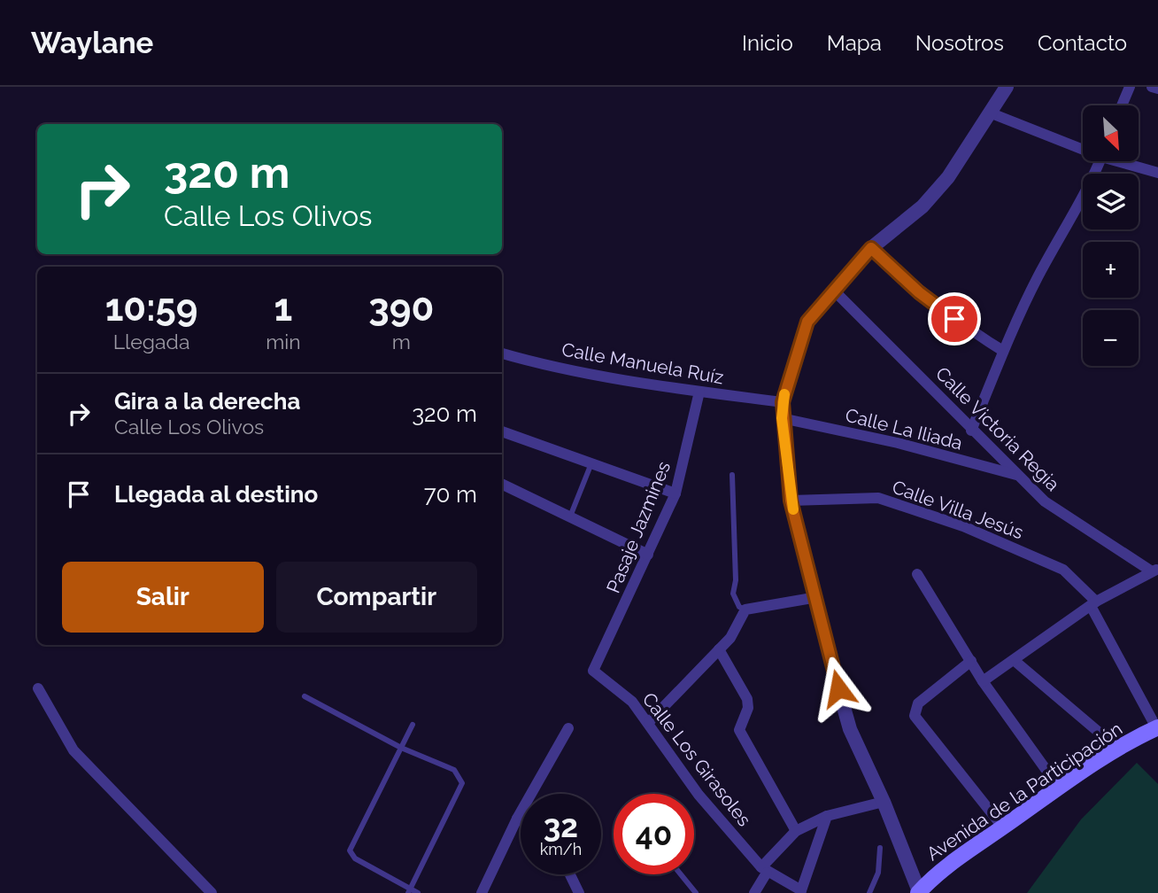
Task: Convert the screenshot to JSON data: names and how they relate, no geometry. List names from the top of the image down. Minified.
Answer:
{"streets":{"main road":["Avenida de la Participación"],"street":["Calle Manuela Ruíz","Calle La Iliada","Calle Victoria Regia","Calle Villa Jesús","Pasaje Jazmines","Calle Los Girasoles"]},"crossings":[["Calle Manuela Ruíz","Pasaje Jazmines"],["Calle La Iliada","Calle Victoria Regia"],["Calle Villa Jesús","Avenida de la Participación"],["Pasaje Jazmines","Calle Los Girasoles"]],"north":"bottom right","page":{"header":"Waylane","nav":["Inicio","Mapa","Nosotros","Contacto"],"map_buttons":["+","−"],"turn":["320 m","Calle Los Olivos"],"eta":["10:59","Llegada","1","min","390","m"],"list":[{"name":"Gira a la derecha","note":"Calle Los Olivos","value":"320 m"},{"name":"Llegada al destino","value":"70 m"}],"buttons":["Salir","Compartir"],"speed":"32 km/h","limit":"40"}}
